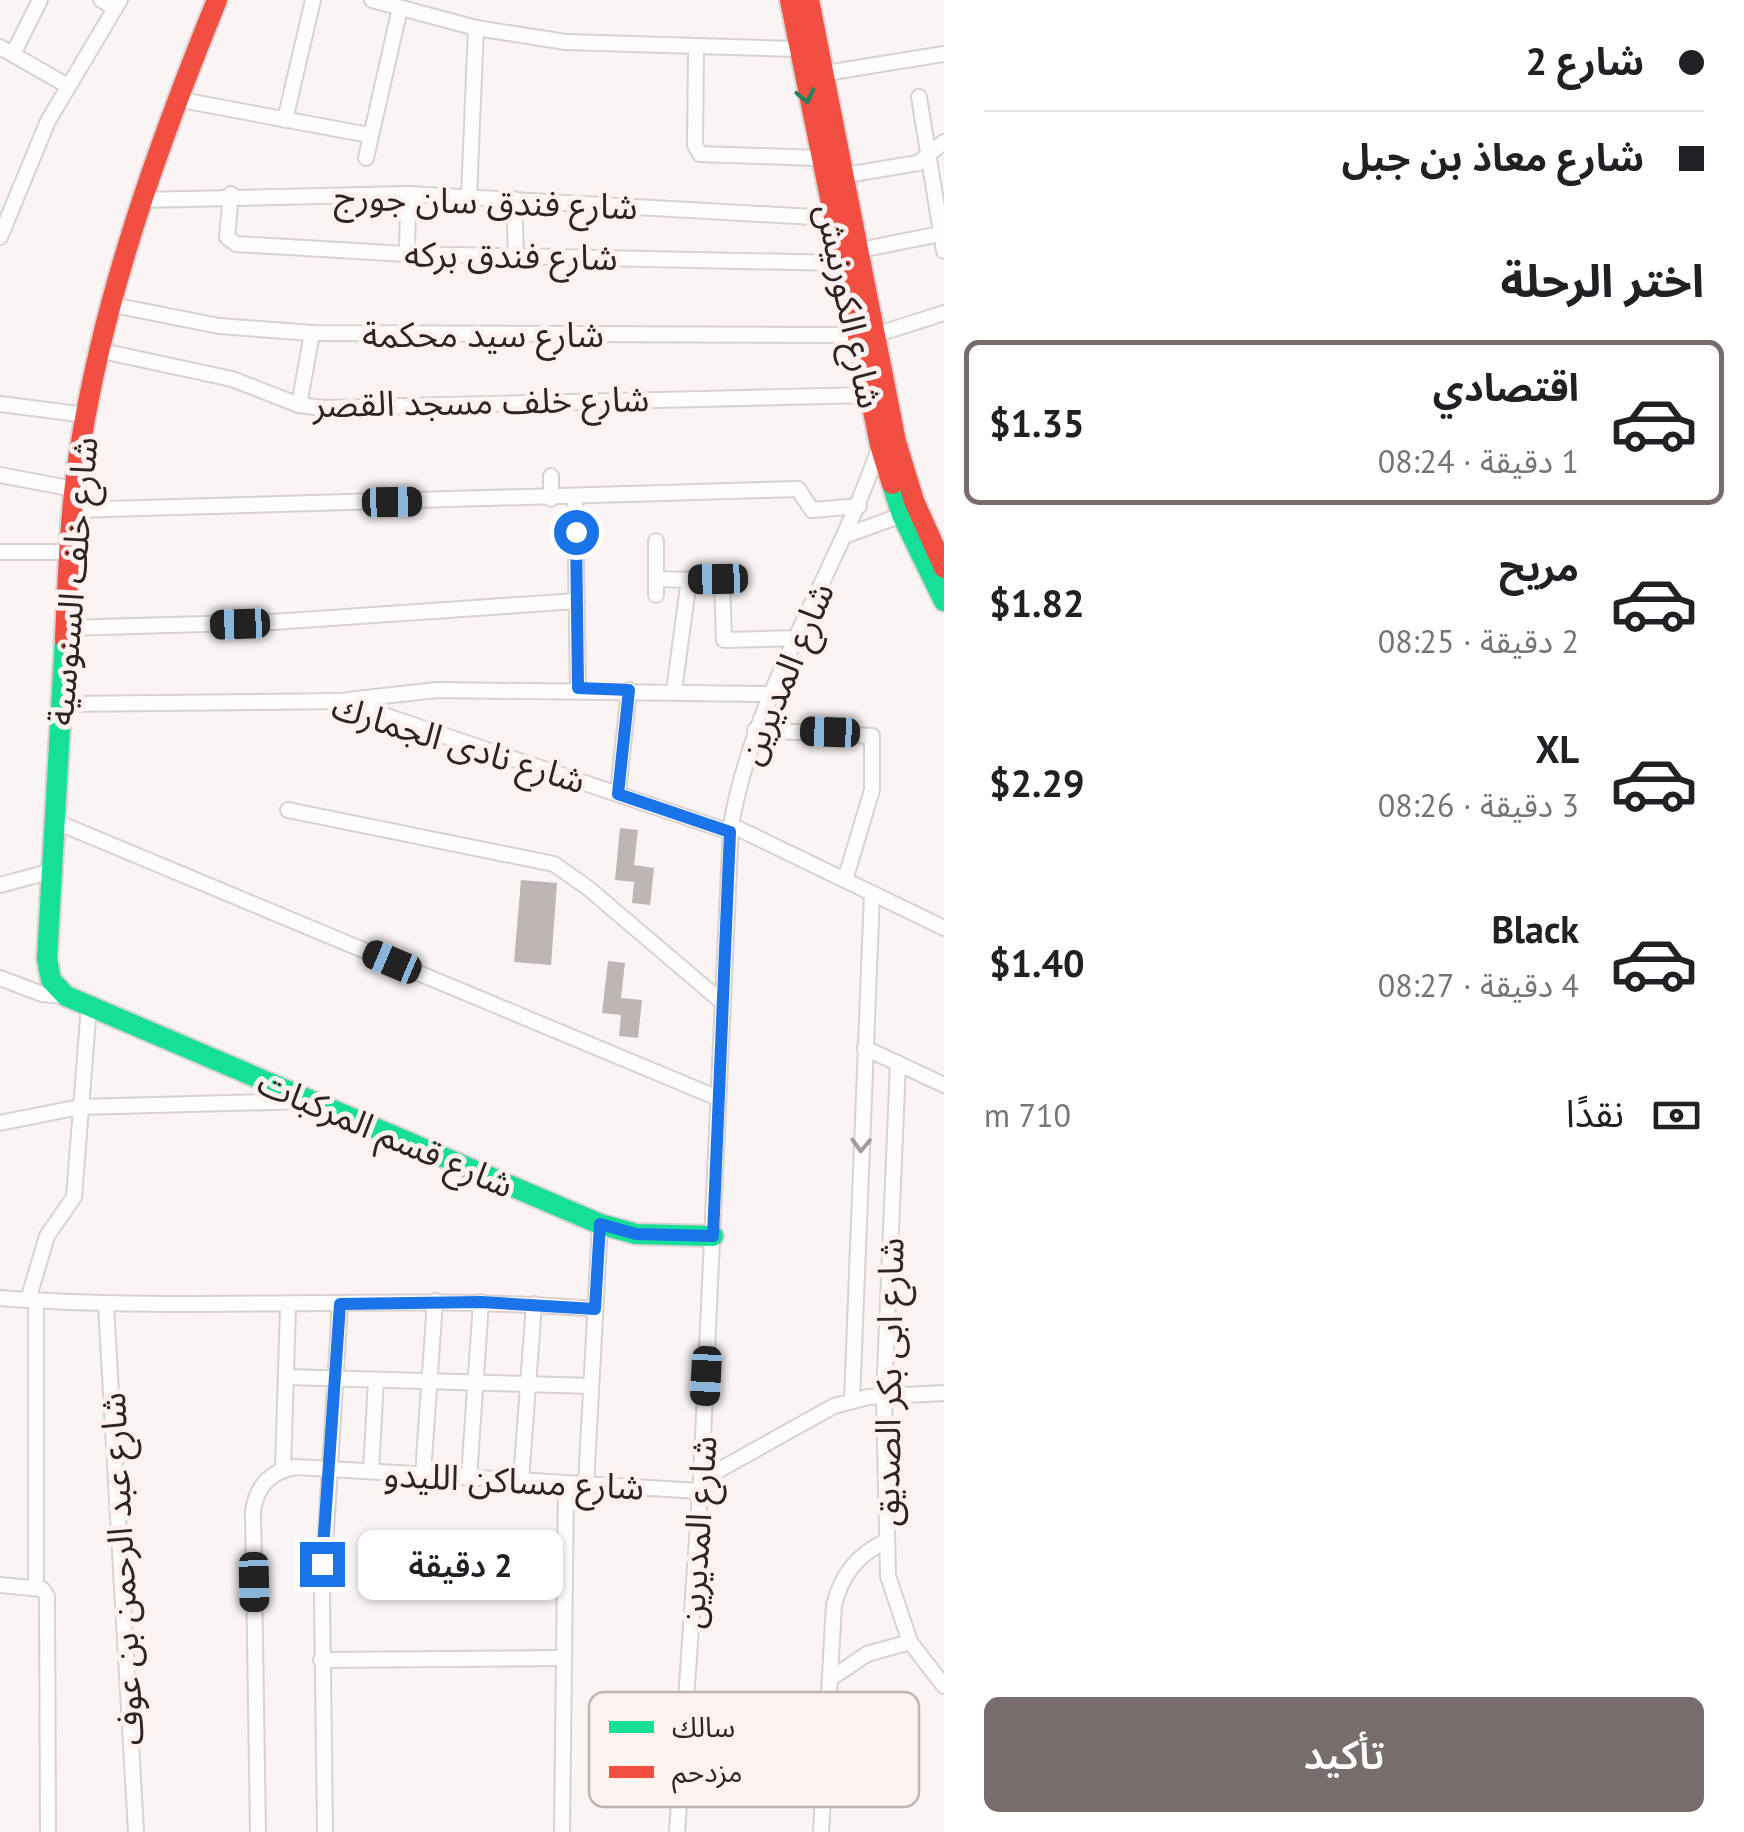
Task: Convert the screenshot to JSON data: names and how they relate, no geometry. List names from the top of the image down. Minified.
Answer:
{"streets":{"street":["شارع فندق سان جورج","شارع فندق بركه","شارع الكورنيش","شارع سيد محكمة","شارع خلف مسجد القصر","شارع خلف السنوسية","شارع المديرين","شارع نادى الجمارك","شارع قسم المركبات","شارع ابى بكر الصديق","شارع مساكن الليدو","شارع عبد الرحمن بن عوف"]},"crossings":[["شارع فندق سان جورج","شارع فندق بركه"],["شارع فندق سان جورج","شارع الكورنيش"],["شارع فندق سان جورج","شارع خلف السنوسية"],["شارع فندق بركه","شارع الكورنيش"],["شارع الكورنيش","شارع سيد محكمة"],["شارع الكورنيش","شارع خلف مسجد القصر"],["شارع الكورنيش","شارع المديرين"],["شارع سيد محكمة","شارع خلف السنوسية"],["شارع خلف مسجد القصر","شارع خلف السنوسية"],["شارع خلف السنوسية","شارع نادى الجمارك"],["شارع خلف السنوسية","شارع قسم المركبات"],["شارع المديرين","شارع نادى الجمارك"],["شارع المديرين","شارع قسم المركبات"],["شارع المديرين","شارع مساكن الليدو"],["شارع نادى الجمارك","شارع ابى بكر الصديق"]],"legend":["سالك","مزدحم"],"page":{"banner":["شارع 2","شارع معاذ بن جبل"],"heading":"اختر الرحلة","list":[{"name":"اقتصادي","note":"1 دقيقة · 08:24","value":"$1.35"},{"name":"مريح","note":"2 دقيقة · 08:25","value":"$1.82"},{"name":"XL","note":"3 دقيقة · 08:26","value":"$2.29"},{"name":"Black","note":"4 دقيقة · 08:27","value":"$1.40"}],"pay":["نقدًا","710 m"],"bubble":"2 دقيقة","buttons":"تأكيد"}}
